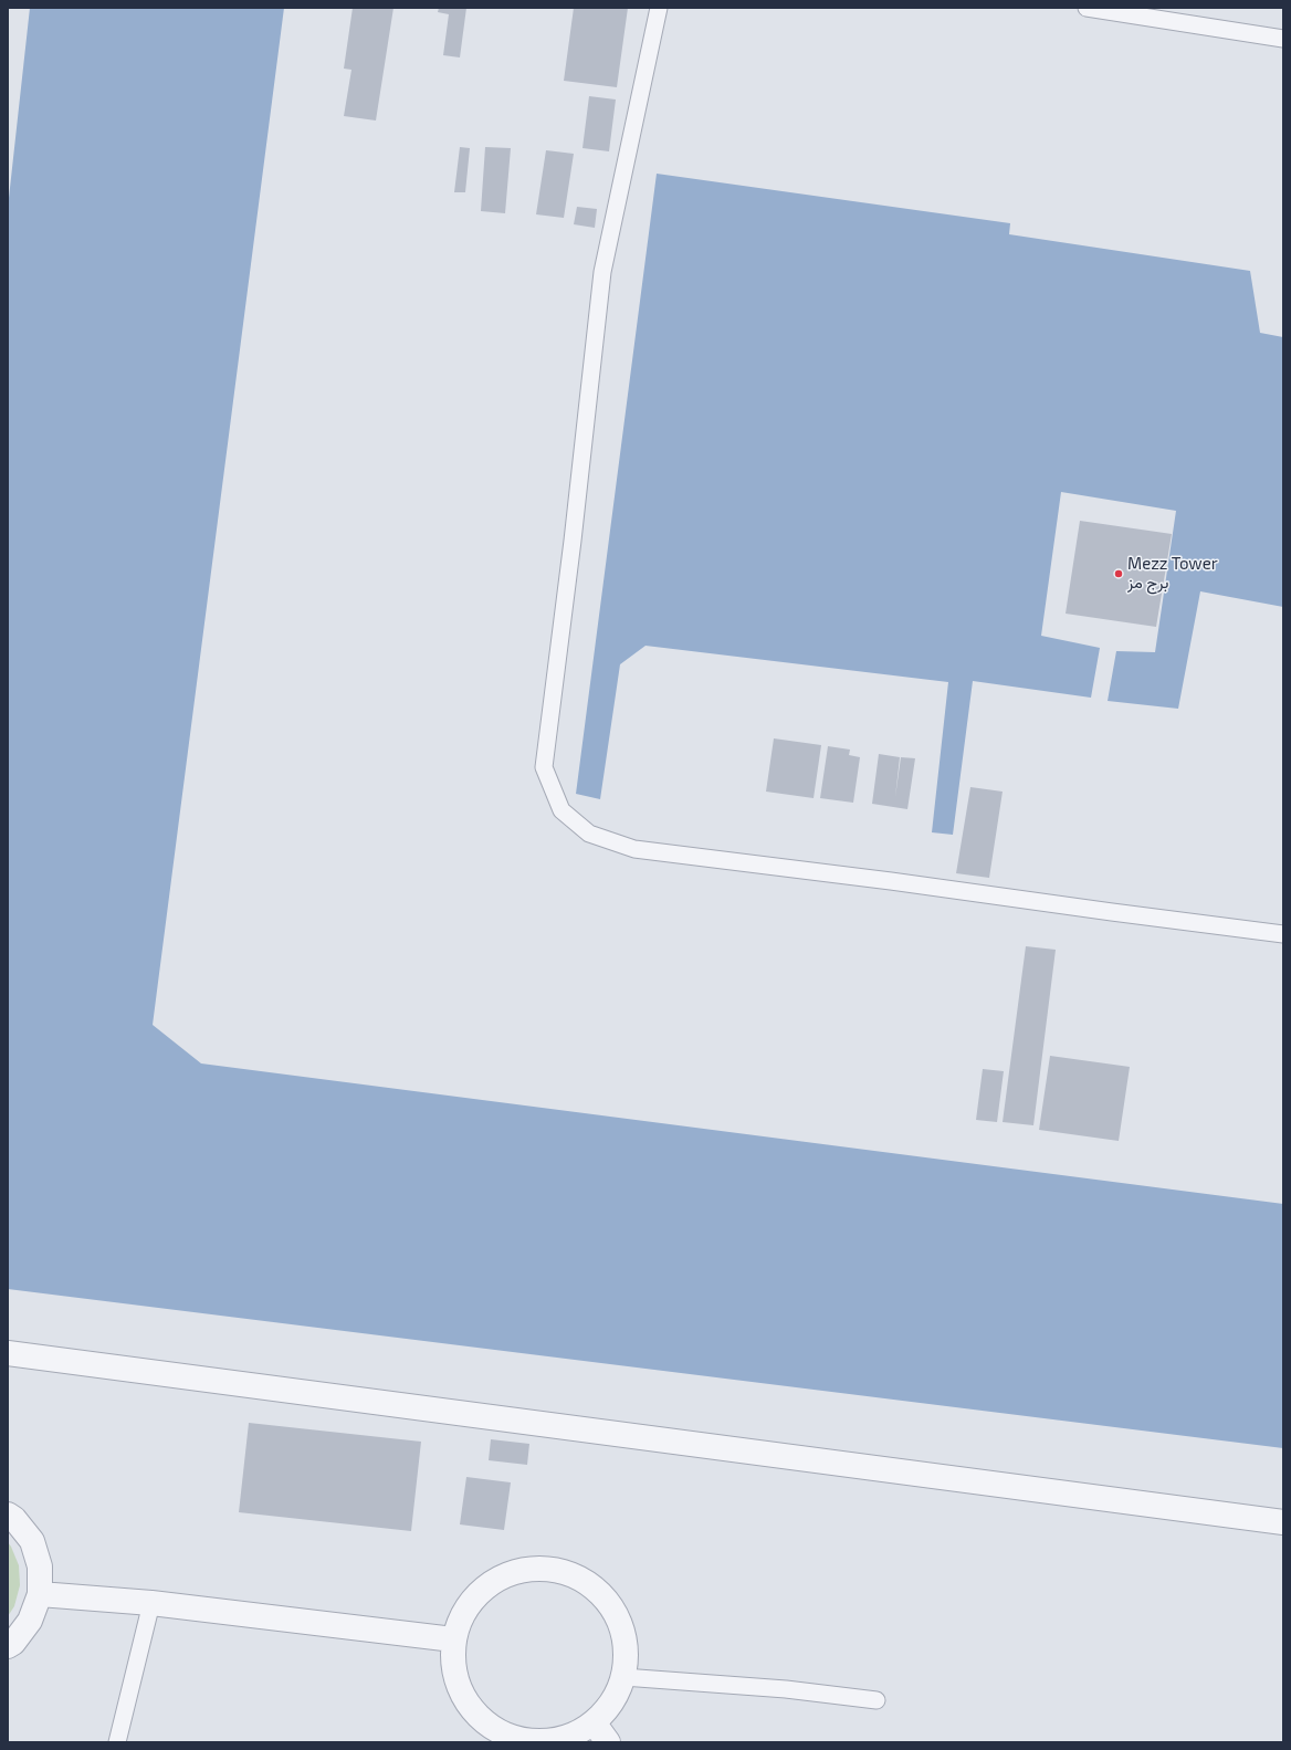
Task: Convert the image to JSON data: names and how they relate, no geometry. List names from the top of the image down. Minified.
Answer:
{"places":["Mezz Tower برج مز"]}
